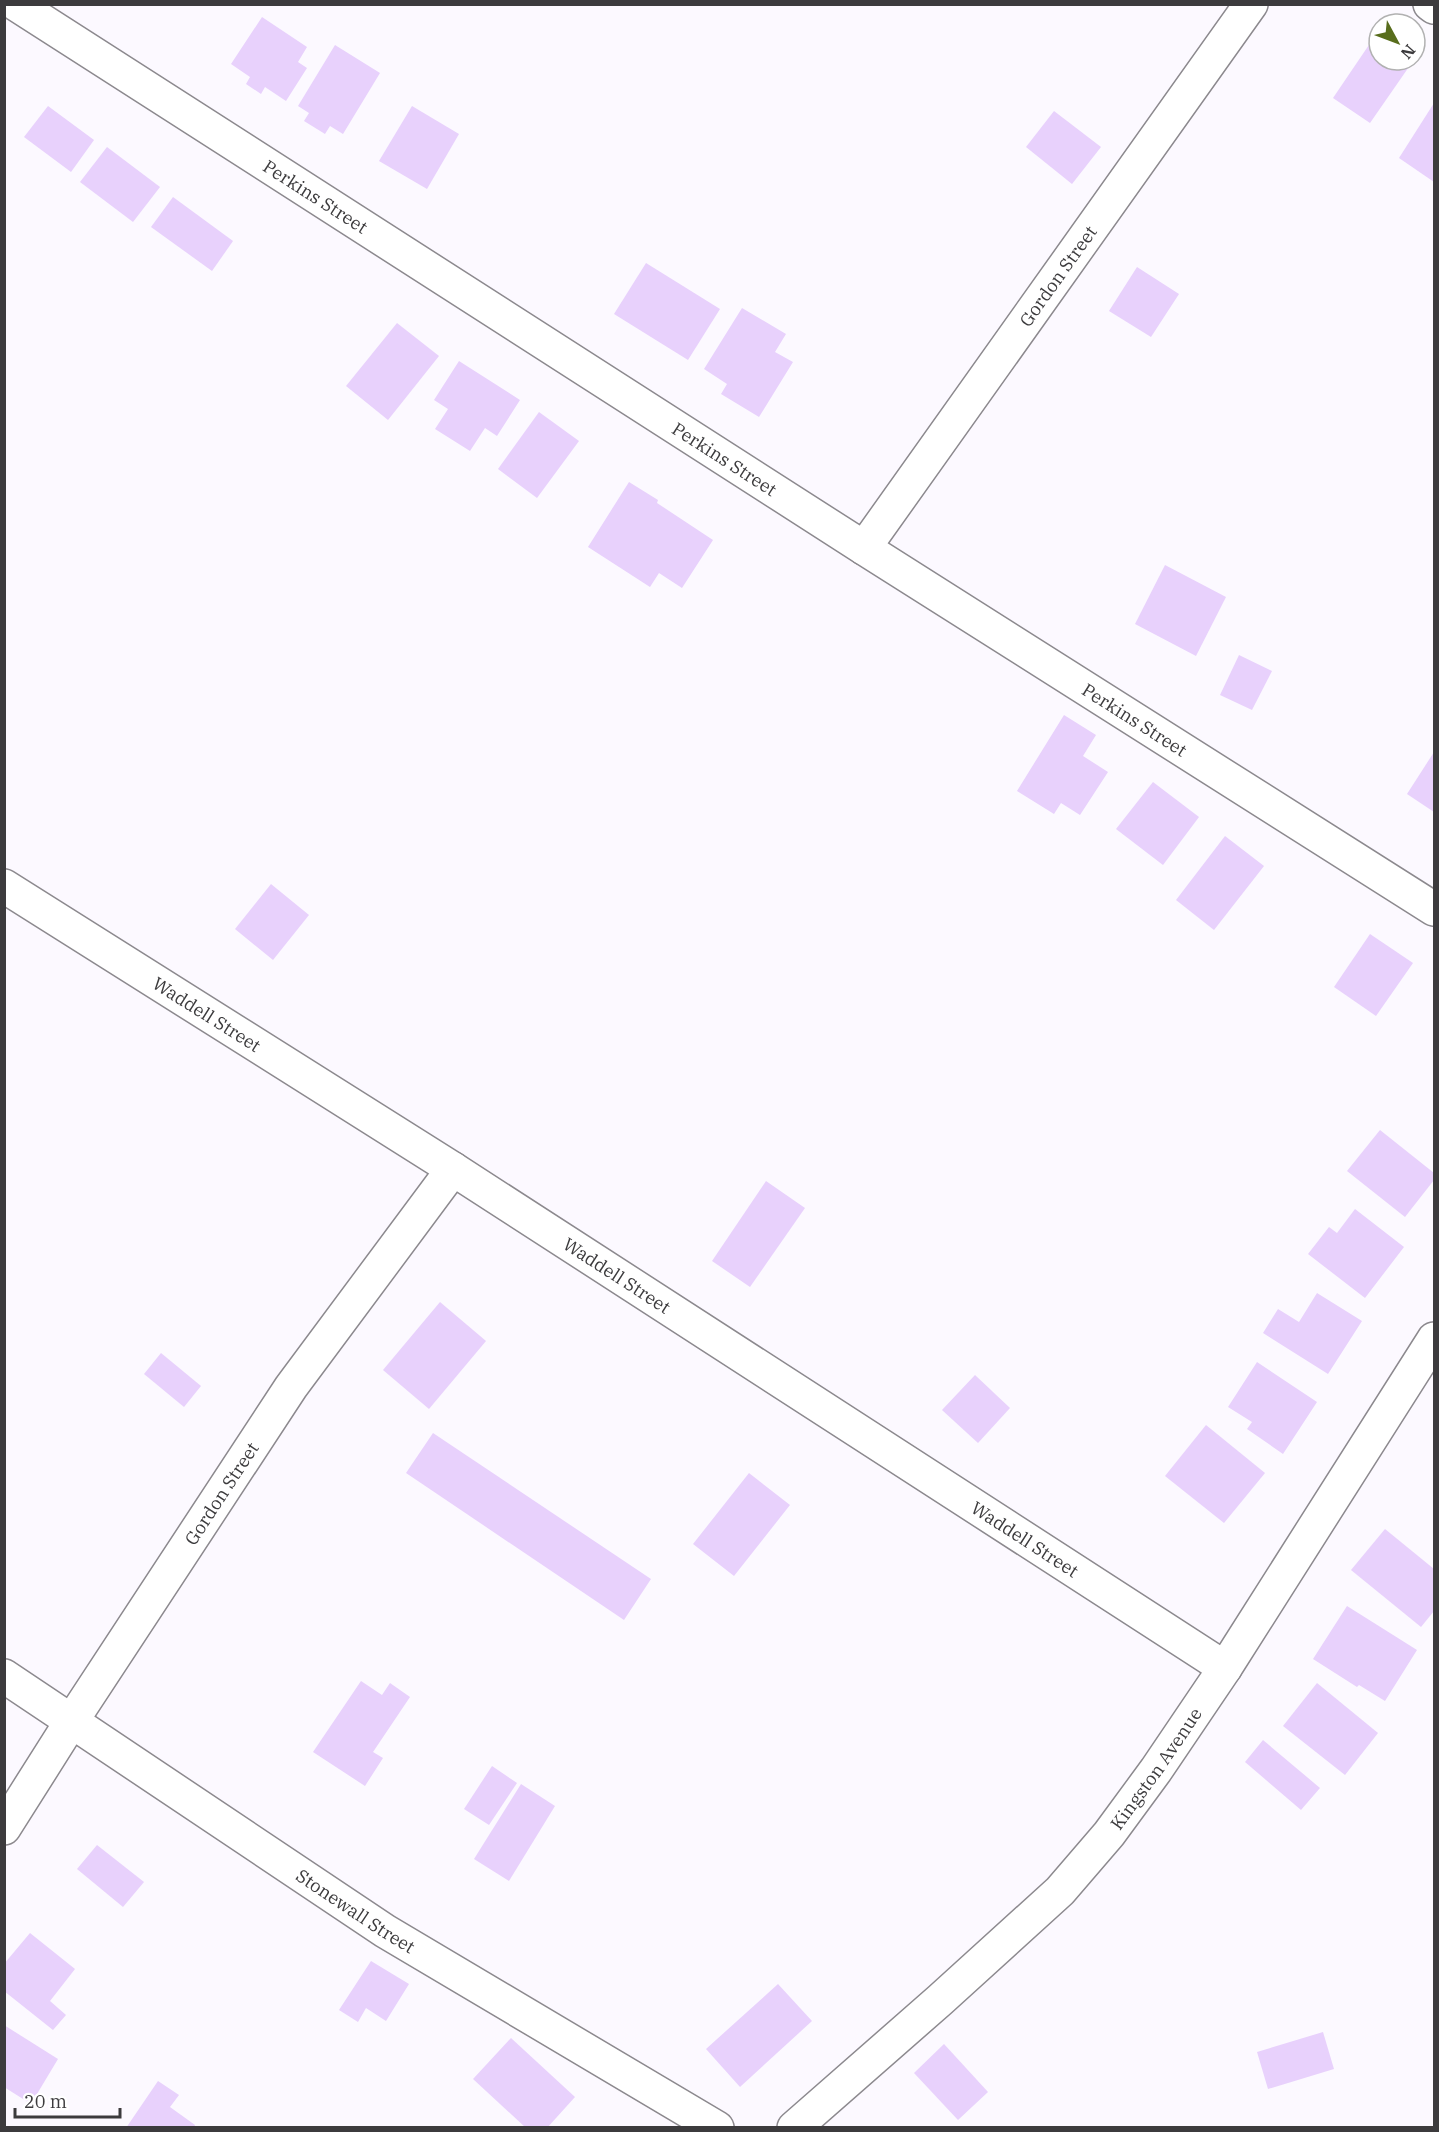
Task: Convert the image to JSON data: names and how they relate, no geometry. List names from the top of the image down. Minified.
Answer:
{"streets":{"street":["Perkins Street","Gordon Street","Waddell Street","Kingston Avenue","Stonewall Street"]},"crossings":[["Perkins Street","Gordon Street"],["Gordon Street","Waddell Street"],["Gordon Street","Stonewall Street"],["Waddell Street","Kingston Avenue"]],"scale_bar":"20 m","north":"bottom right"}
